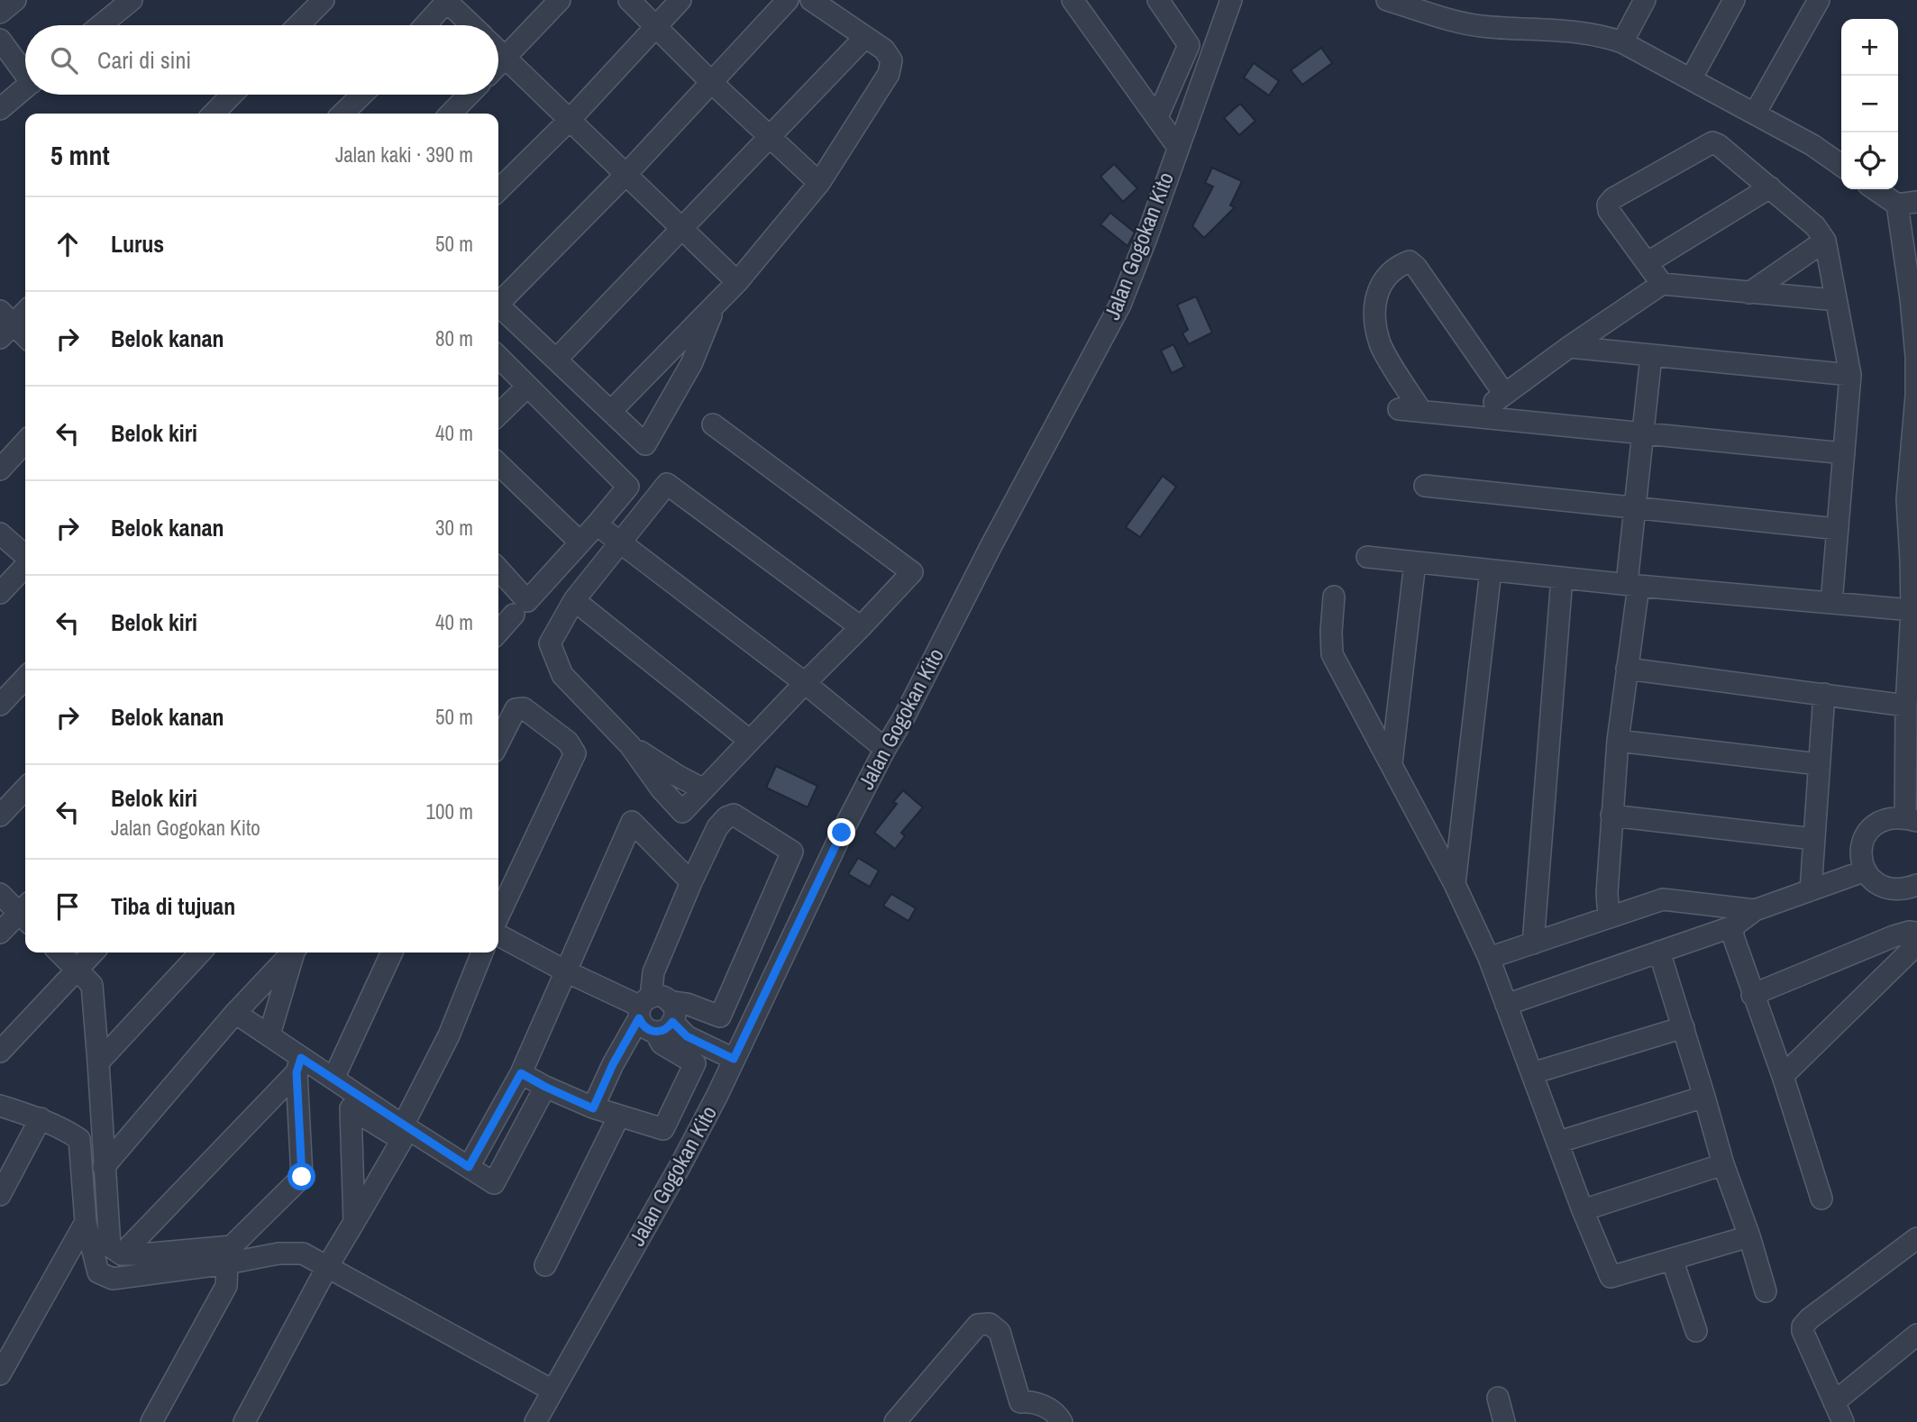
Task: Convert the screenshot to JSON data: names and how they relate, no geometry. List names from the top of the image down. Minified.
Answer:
{"streets":{"street":["Jalan Gogokan Kito"]},"page":{"map_buttons":["+","−"],"search":"Cari di sini","heading":["5 mnt","Jalan kaki · 390 m"],"list":[["Lurus","50 m"],["Belok kanan","80 m"],["Belok kiri","40 m"],["Belok kanan","30 m"],["Belok kiri","40 m"],["Belok kanan","50 m"],["Belok kiri","Jalan Gogokan Kito","100 m"],"Tiba di tujuan"]}}
